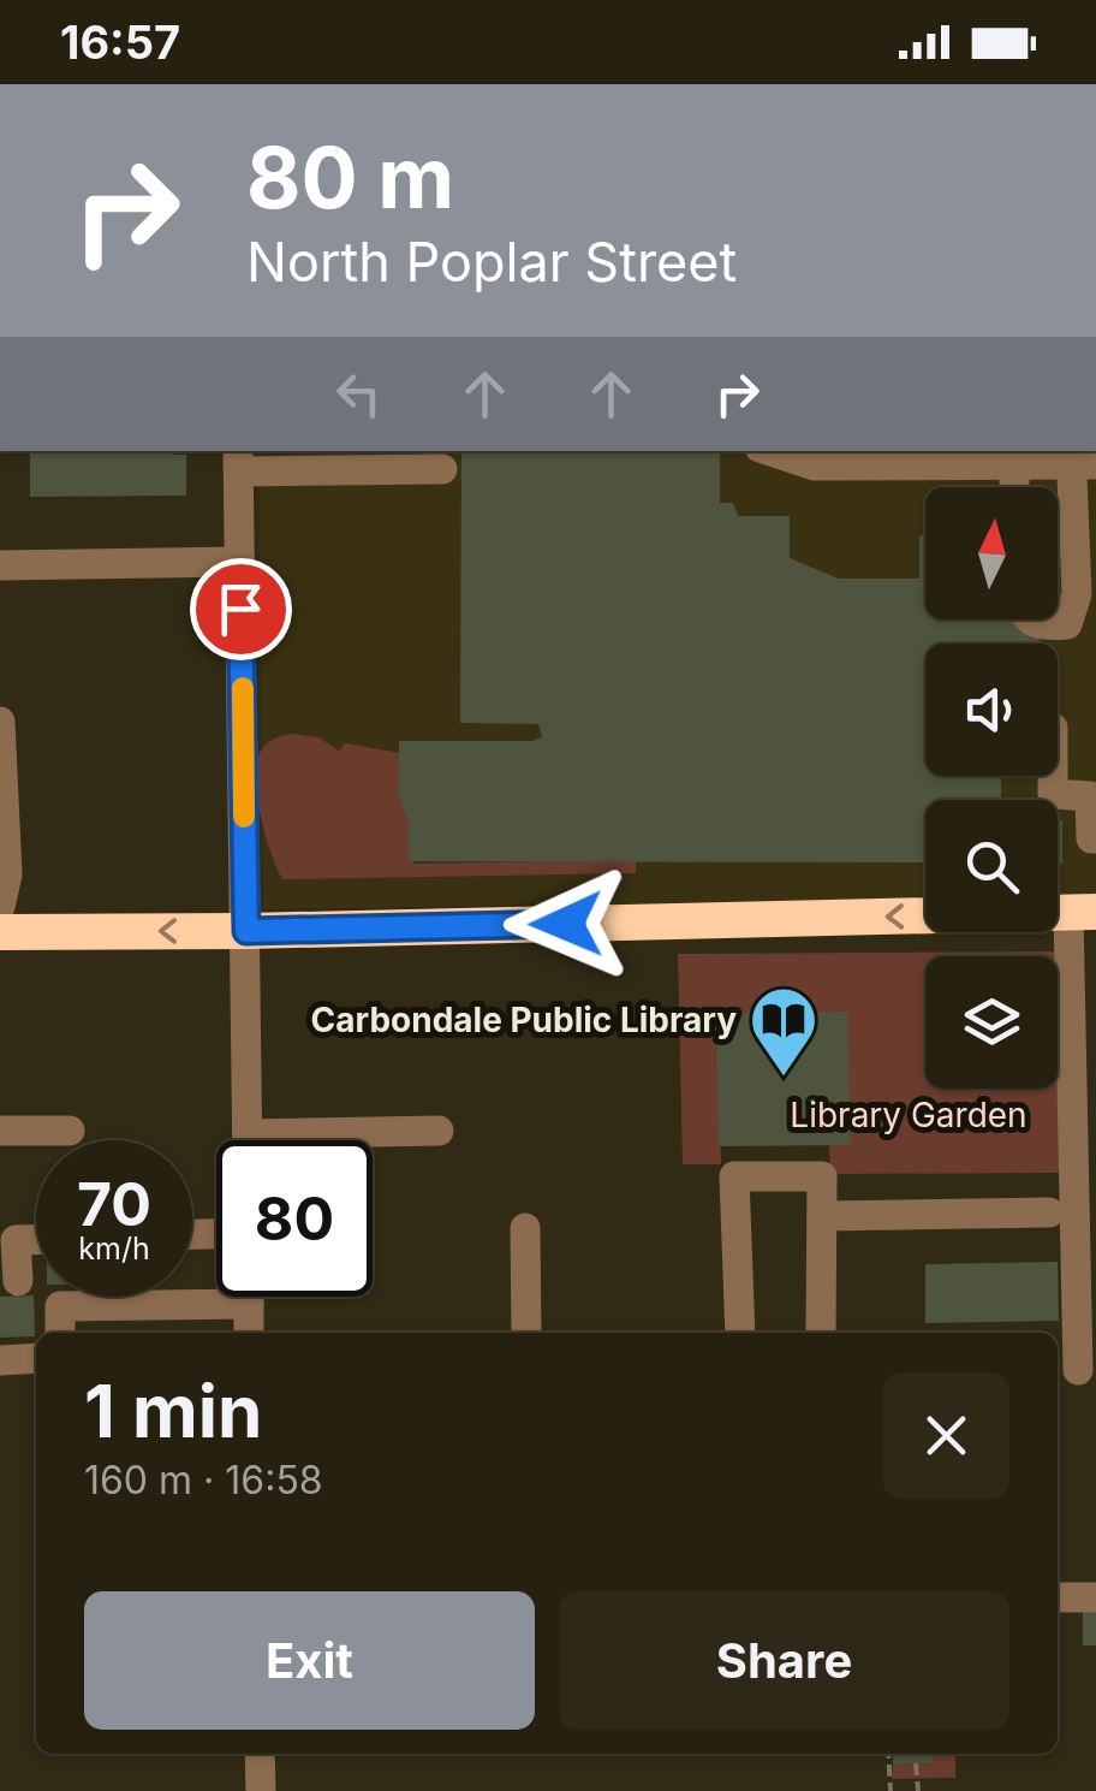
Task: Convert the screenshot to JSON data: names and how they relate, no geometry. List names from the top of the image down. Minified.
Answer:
{"parks":["Library Garden"],"places":{"library":["Carbondale Public Library"]},"north":"top","page":{"status":"16:57","turn":["80 m","North Poplar Street"],"speed":"70 km/h","limit":"80","heading":["1 min","160 m · 16:58"],"buttons":["Exit","Share"]}}
